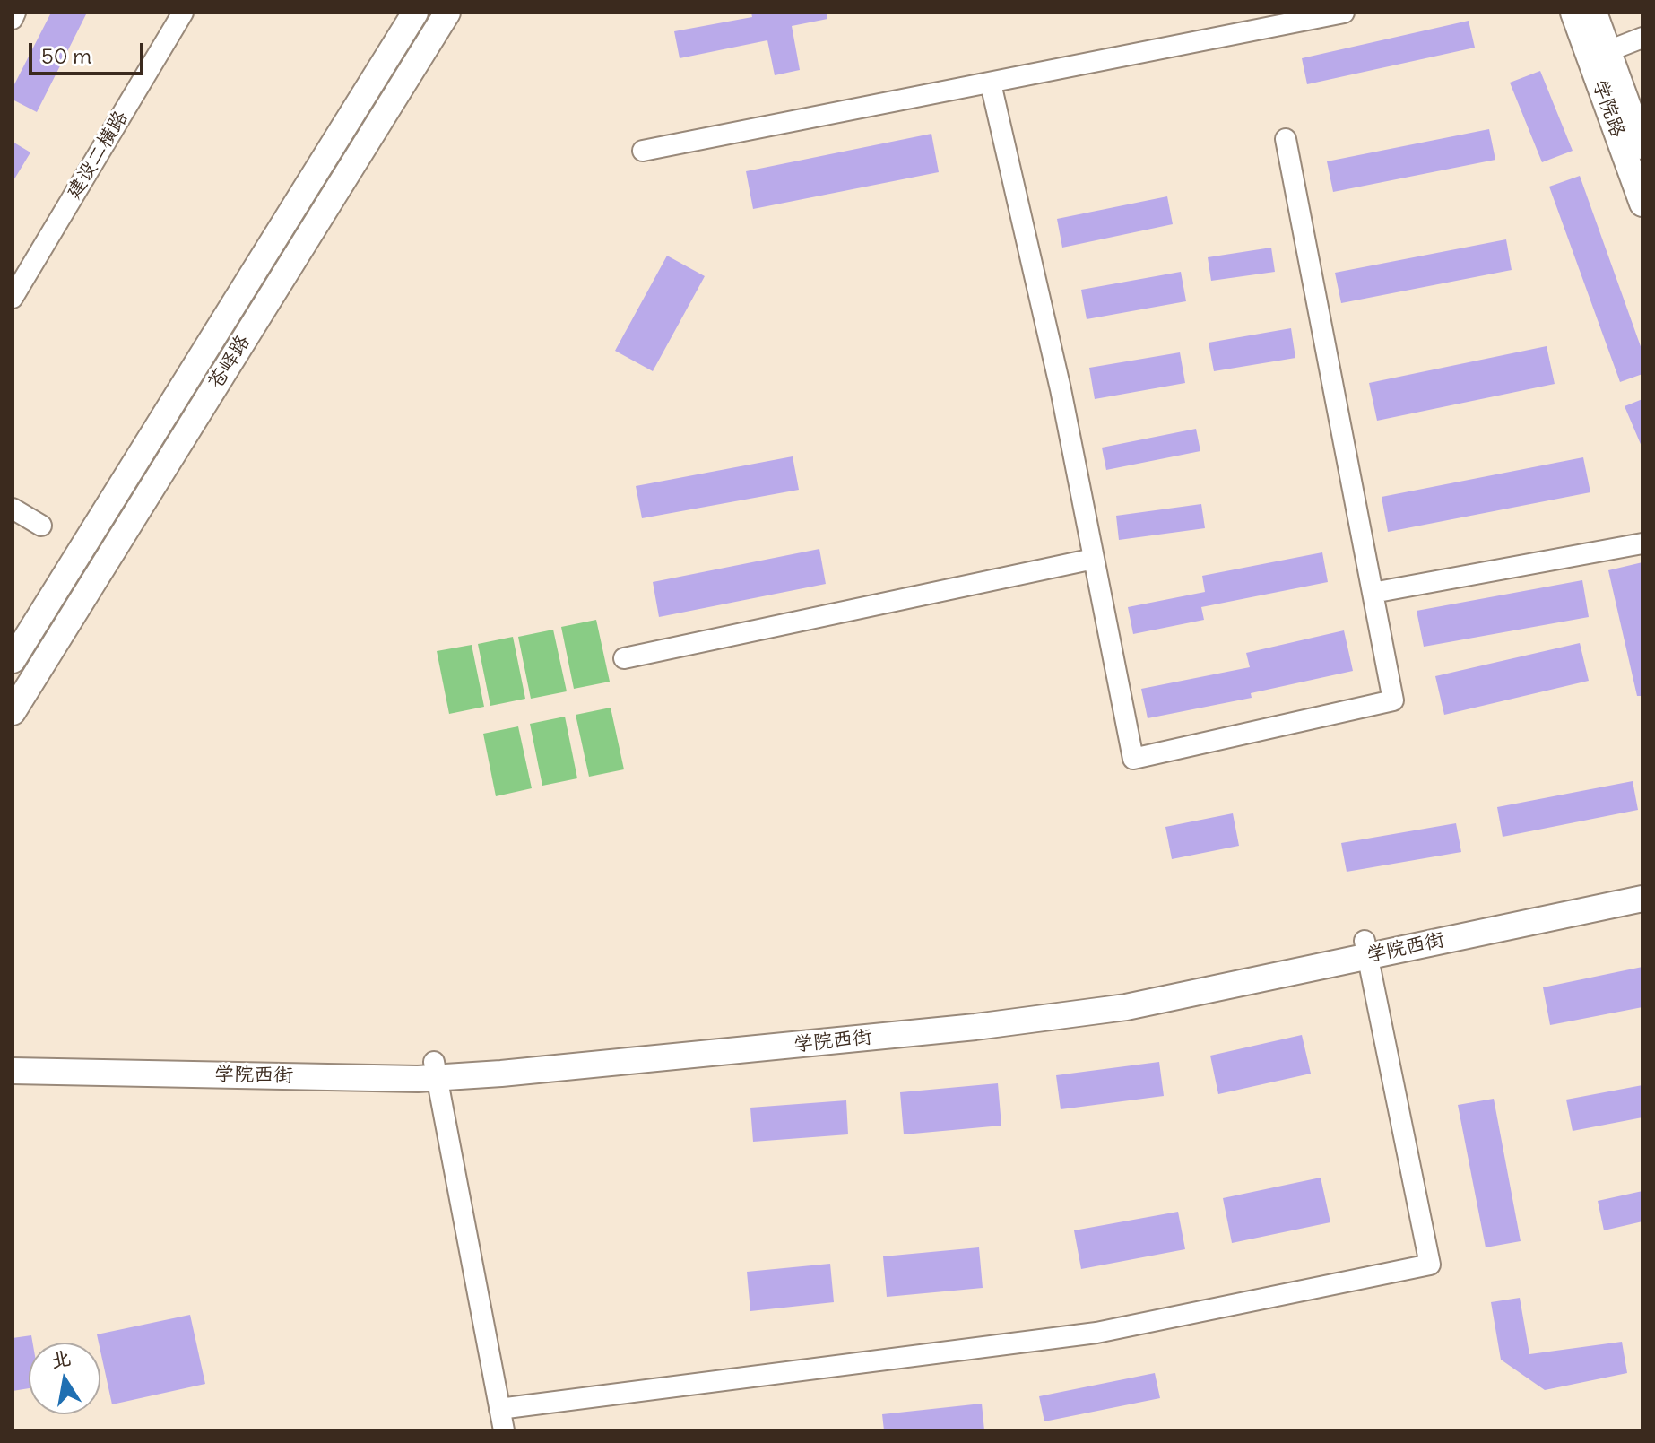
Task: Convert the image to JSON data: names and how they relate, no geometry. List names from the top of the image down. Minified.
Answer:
{"streets":{"main road":["学院路","苍峄路","学院西街"],"street":["建设二横路"]},"scale_bar":"50 m","north":"top"}
